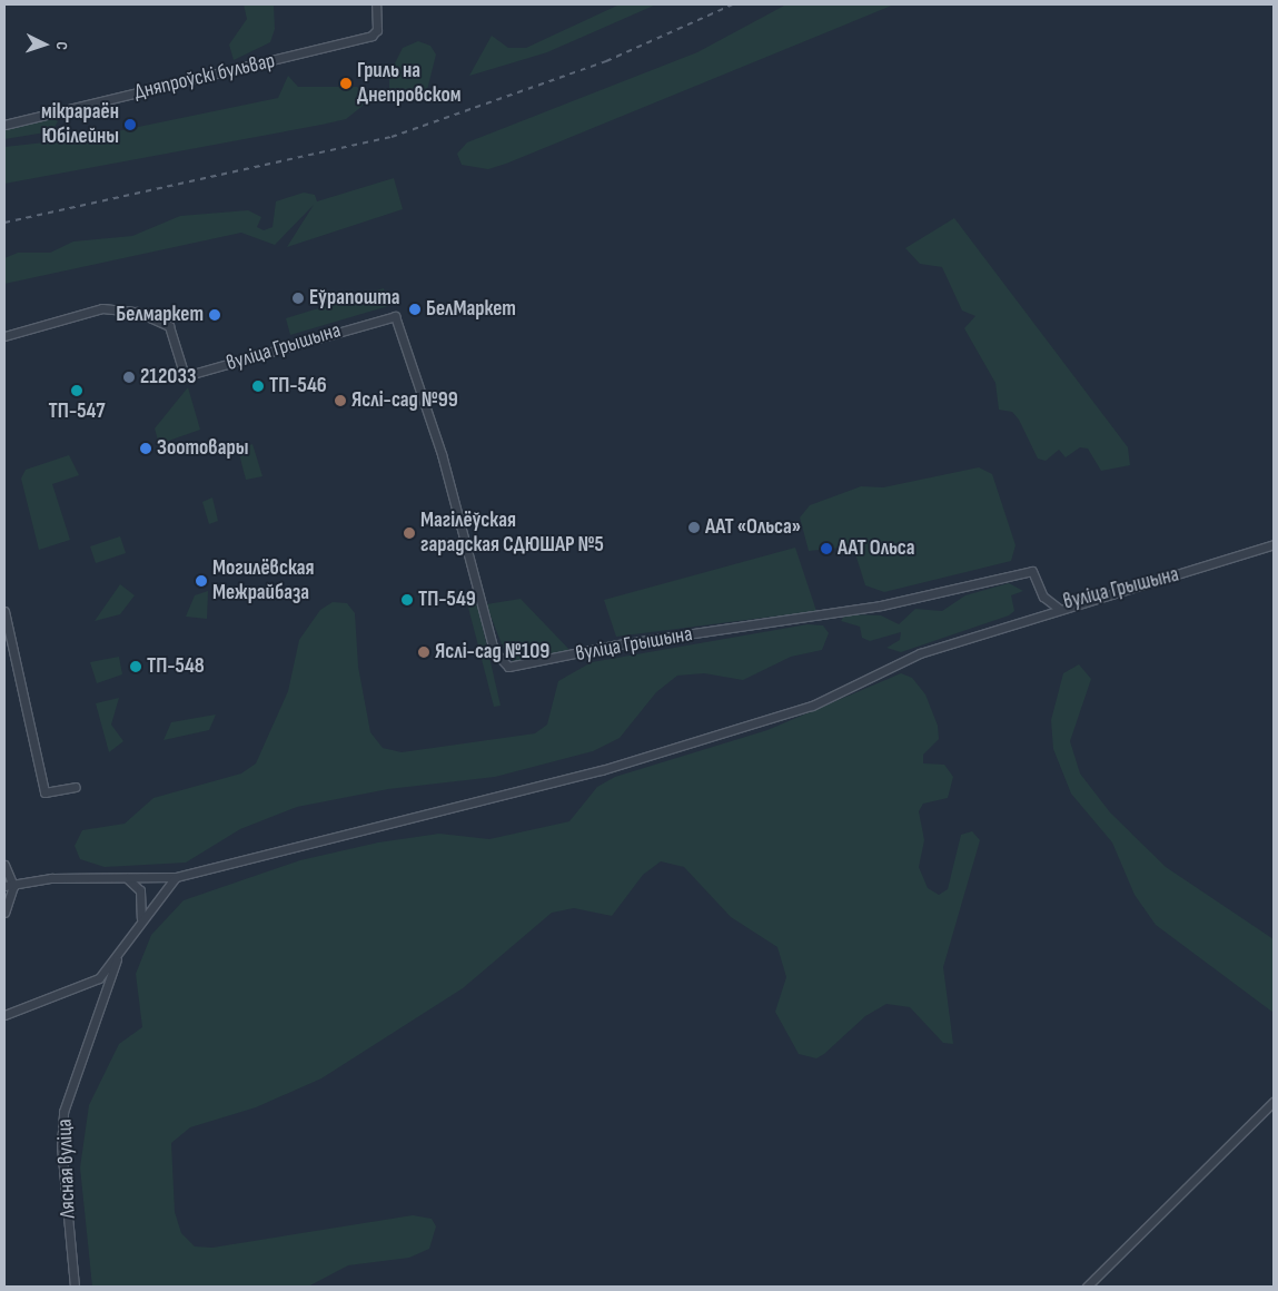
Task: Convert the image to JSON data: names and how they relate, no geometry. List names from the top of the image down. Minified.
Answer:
{"streets":{"street":["Дняпроўскі бульвар","вуліца Грышына","Лясная вуліца"]},"places":["Гриль на Днепровском","мікрараён Юбілейны","Еўрапошта","БелМаркет","Белмаркет","212033","ТП-546","ТП-547","Яслі-сад №99","Зоотовары","ААТ «Ольса»","Магілёўская гарадская СДЮШАР №5","ААТ Ольса","Могилёвская Межрайбаза","ТП-549","Яслі-сад №109","ТП-548"],"north":"right"}
